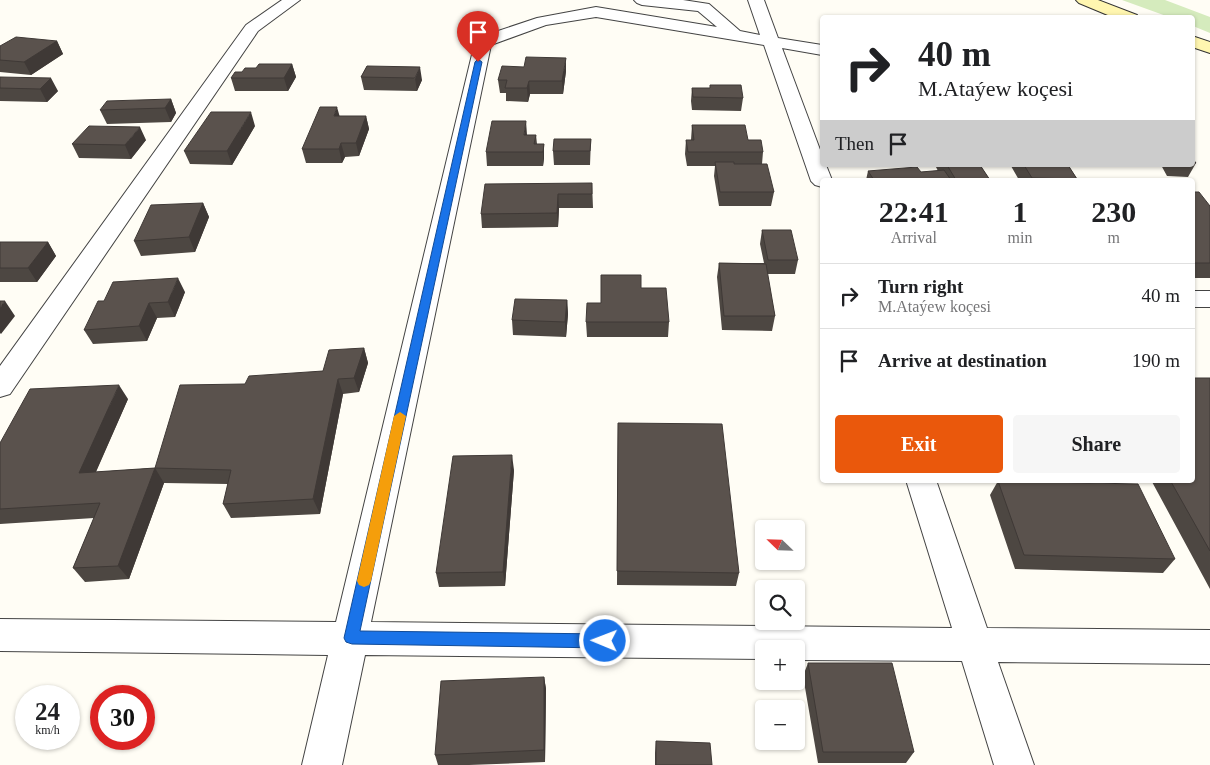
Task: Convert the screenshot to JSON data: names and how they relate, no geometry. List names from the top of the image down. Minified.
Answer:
{"north":"top left","page":{"turn":["40 m","M.Ataýew koçesi"],"then":"Then","eta":["22:41","Arrival","1","min","230","m"],"list":[{"name":"Turn right","note":"M.Ataýew koçesi","value":"40 m"},{"name":"Arrive at destination","value":"190 m"}],"buttons":["Exit","Share"],"map_buttons":["+","−"],"speed":"24 km/h","limit":"30"}}
